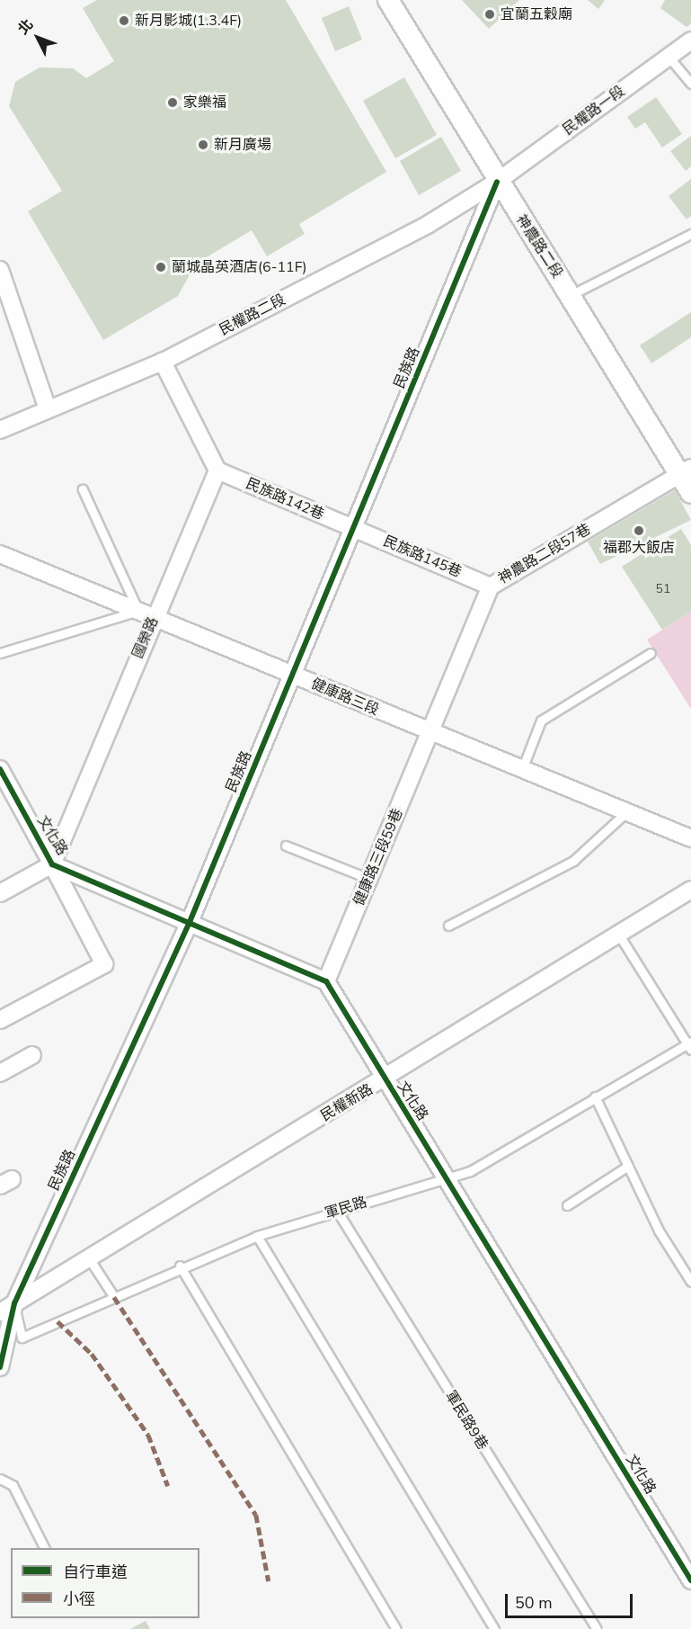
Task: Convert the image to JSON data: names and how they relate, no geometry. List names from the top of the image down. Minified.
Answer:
{"streets":{"street":["民權路一段","神農路二段","民權路二段","民族路","民族路142巷","神農路二段57巷","民族路145巷","國榮路","健康路三段","文化路","健康路三段59巷","民權新路"],"lane":["軍民路","軍民路9巷"]},"crossings":[["民權路一段","神農路二段"],["民權路一段","民權路二段"],["民權路一段","民族路"],["神農路二段","民權路二段"],["神農路二段","民族路"],["神農路二段","神農路二段57巷"],["民權路二段","民族路"],["民族路","民族路142巷"],["民族路","民族路145巷"],["民族路","健康路三段"],["民族路","文化路"],["民族路","民權新路"],["民族路","軍民路"],["民族路142巷","民族路145巷"],["民族路142巷","國榮路"],["神農路二段57巷","民族路145巷"],["神農路二段57巷","健康路三段"],["神農路二段57巷","健康路三段59巷"],["國榮路","健康路三段"],["國榮路","文化路"],["健康路三段","健康路三段59巷"],["文化路","健康路三段59巷"],["文化路","民權新路"],["文化路","軍民路"],["民權新路","軍民路"],["軍民路","軍民路9巷"]],"places":["宜蘭五穀廟","新月影城(1.3.4F)","家樂福","新月廣場","蘭城晶英酒店(6-11F)","福郡大飯店"],"house_numbers":["51"],"legend":["自行車道","小徑"],"scale_bar":"50 m","north":"top left"}
